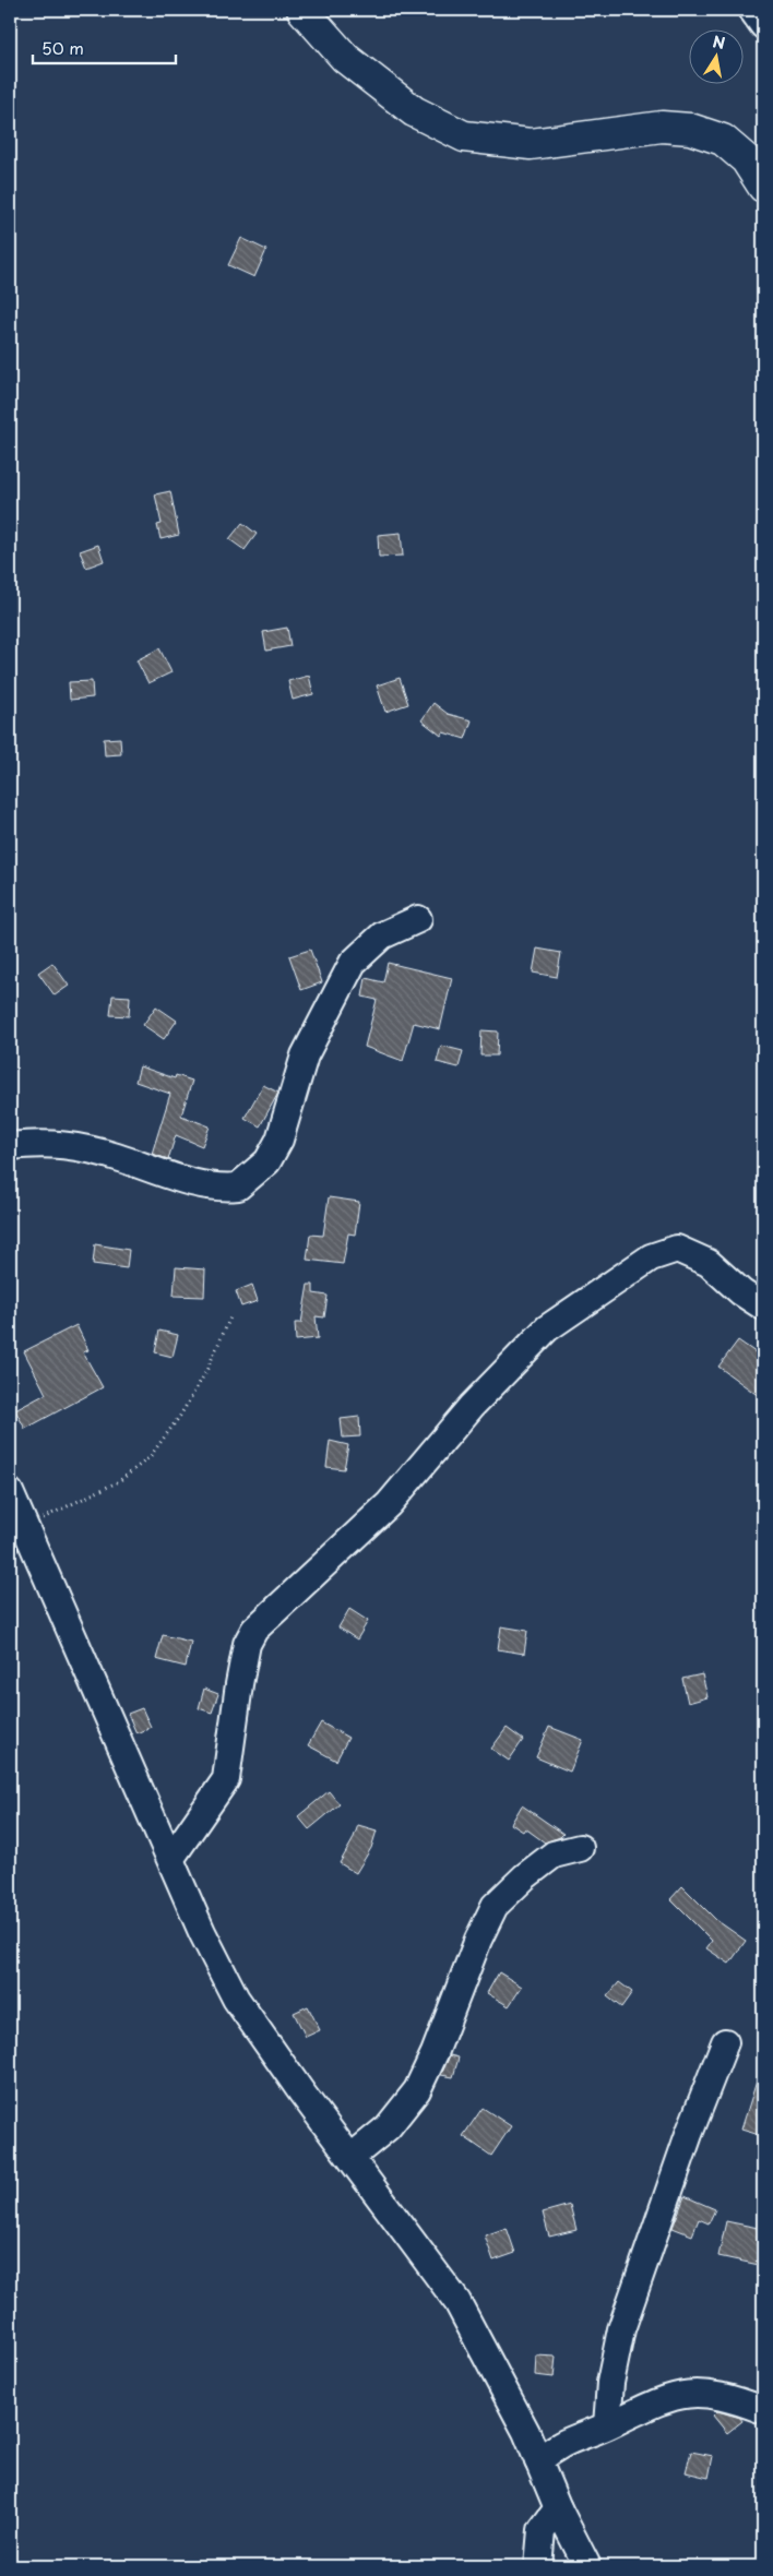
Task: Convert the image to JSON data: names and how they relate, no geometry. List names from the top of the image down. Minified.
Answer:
{"scale_bar":"50 m","north":"top"}
